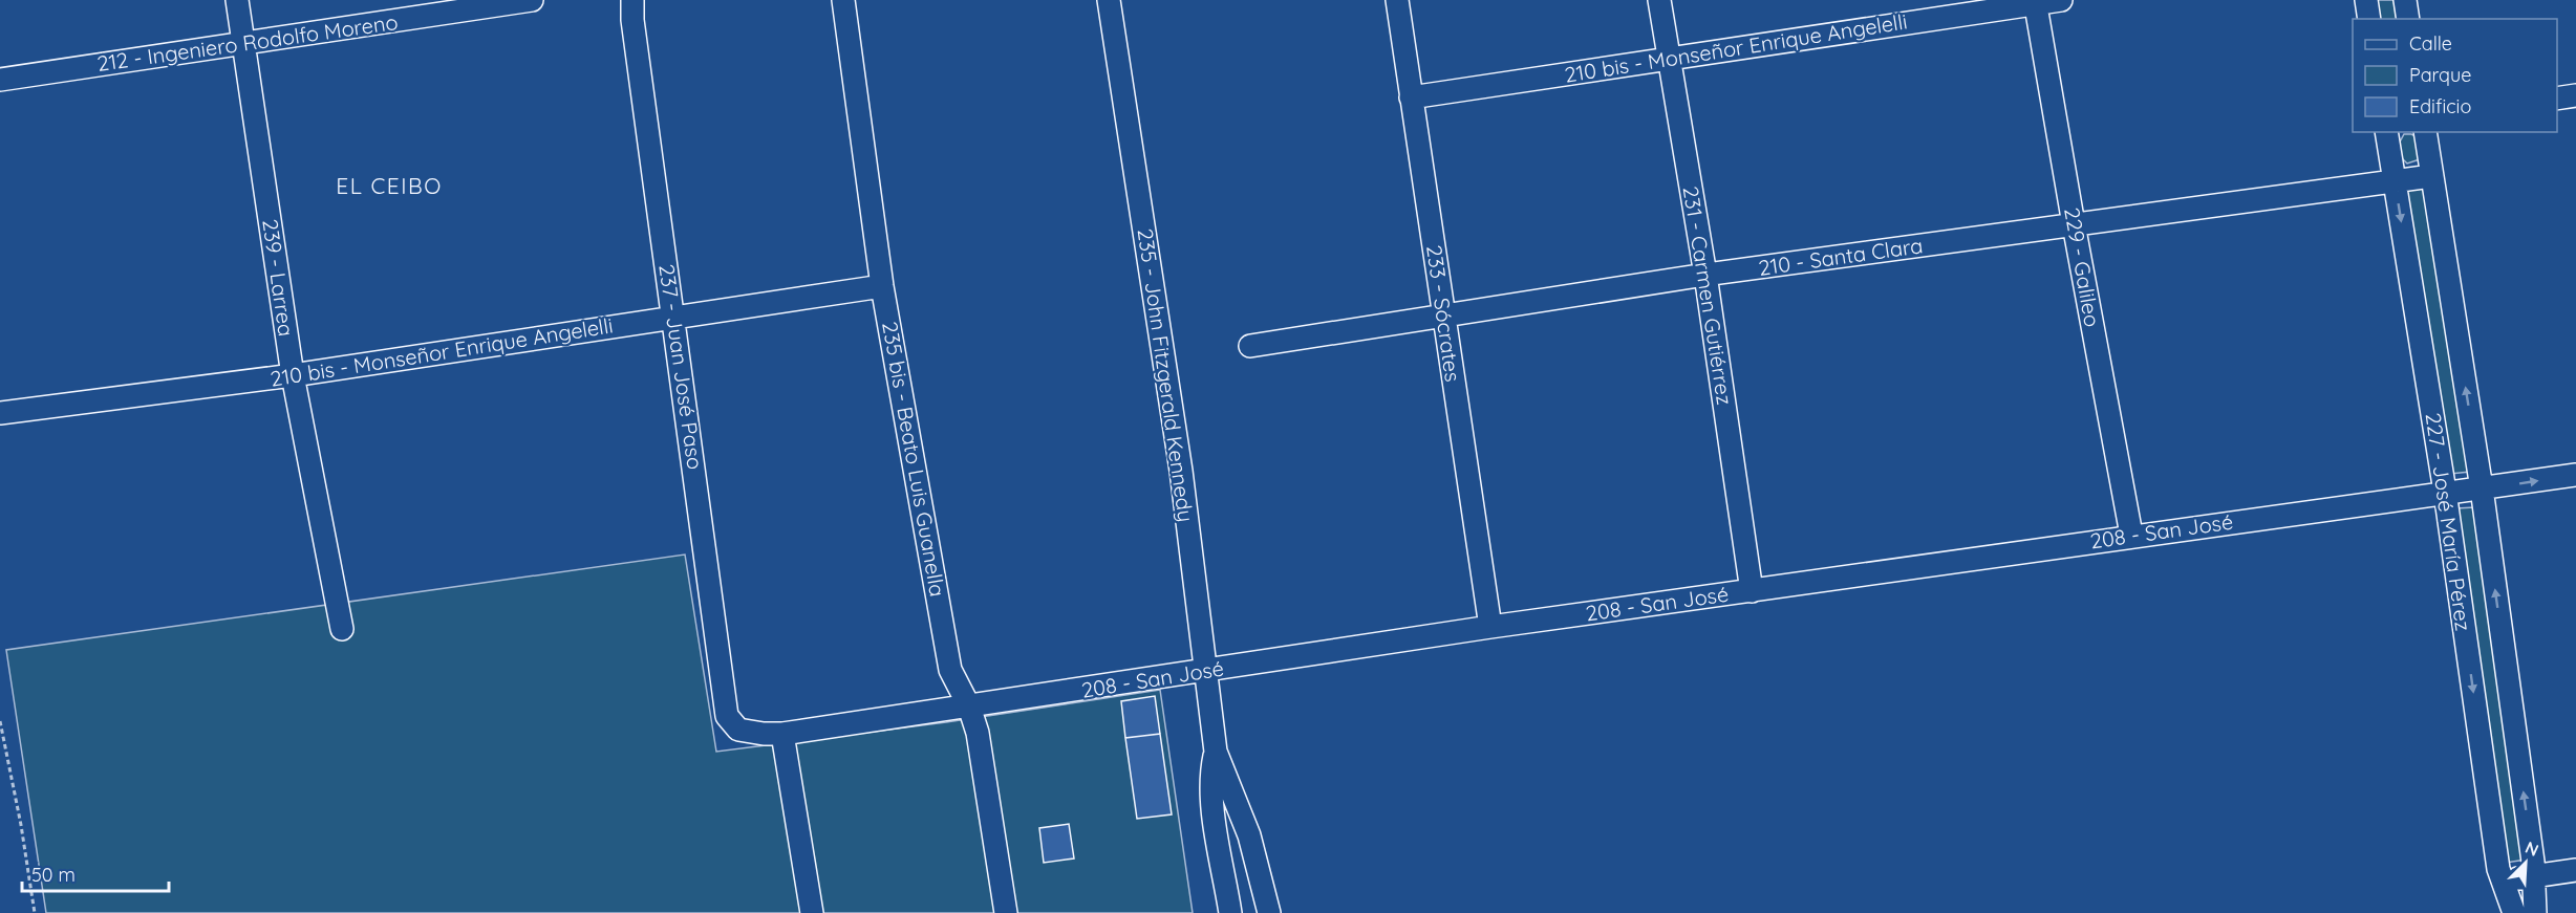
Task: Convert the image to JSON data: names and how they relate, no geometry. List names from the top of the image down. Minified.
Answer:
{"streets":{"street":["212 - Ingeniero Rodolfo Moreno","210 bis - Monseñor Enrique Angelelli","210 - Santa Clara","229 - Galileo","239 - Larrea","231 - Carmen Gutiérrez","233 - Sócrates","237 - Juan José Paso","235 - John Fitzgerald Kennedy","235 bis - Beato Luis Guanella","227 - José María Pérez","208 - San José"]},"crossings":[["212 - Ingeniero Rodolfo Moreno","239 - Larrea"],["210 bis - Monseñor Enrique Angelelli","229 - Galileo"],["210 bis - Monseñor Enrique Angelelli","239 - Larrea"],["210 bis - Monseñor Enrique Angelelli","231 - Carmen Gutiérrez"],["210 bis - Monseñor Enrique Angelelli","233 - Sócrates"],["210 bis - Monseñor Enrique Angelelli","237 - Juan José Paso"],["210 bis - Monseñor Enrique Angelelli","235 bis - Beato Luis Guanella"],["210 - Santa Clara","229 - Galileo"],["210 - Santa Clara","231 - Carmen Gutiérrez"],["210 - Santa Clara","233 - Sócrates"],["210 - Santa Clara","227 - José María Pérez"],["229 - Galileo","208 - San José"],["231 - Carmen Gutiérrez","208 - San José"],["233 - Sócrates","208 - San José"],["237 - Juan José Paso","208 - San José"],["235 - John Fitzgerald Kennedy","208 - San José"],["235 bis - Beato Luis Guanella","208 - San José"],["227 - José María Pérez","208 - San José"]],"districts":["EL CEIBO"],"legend":["Calle","Parque","Edificio"],"scale_bar":"50 m","north":"top right"}
